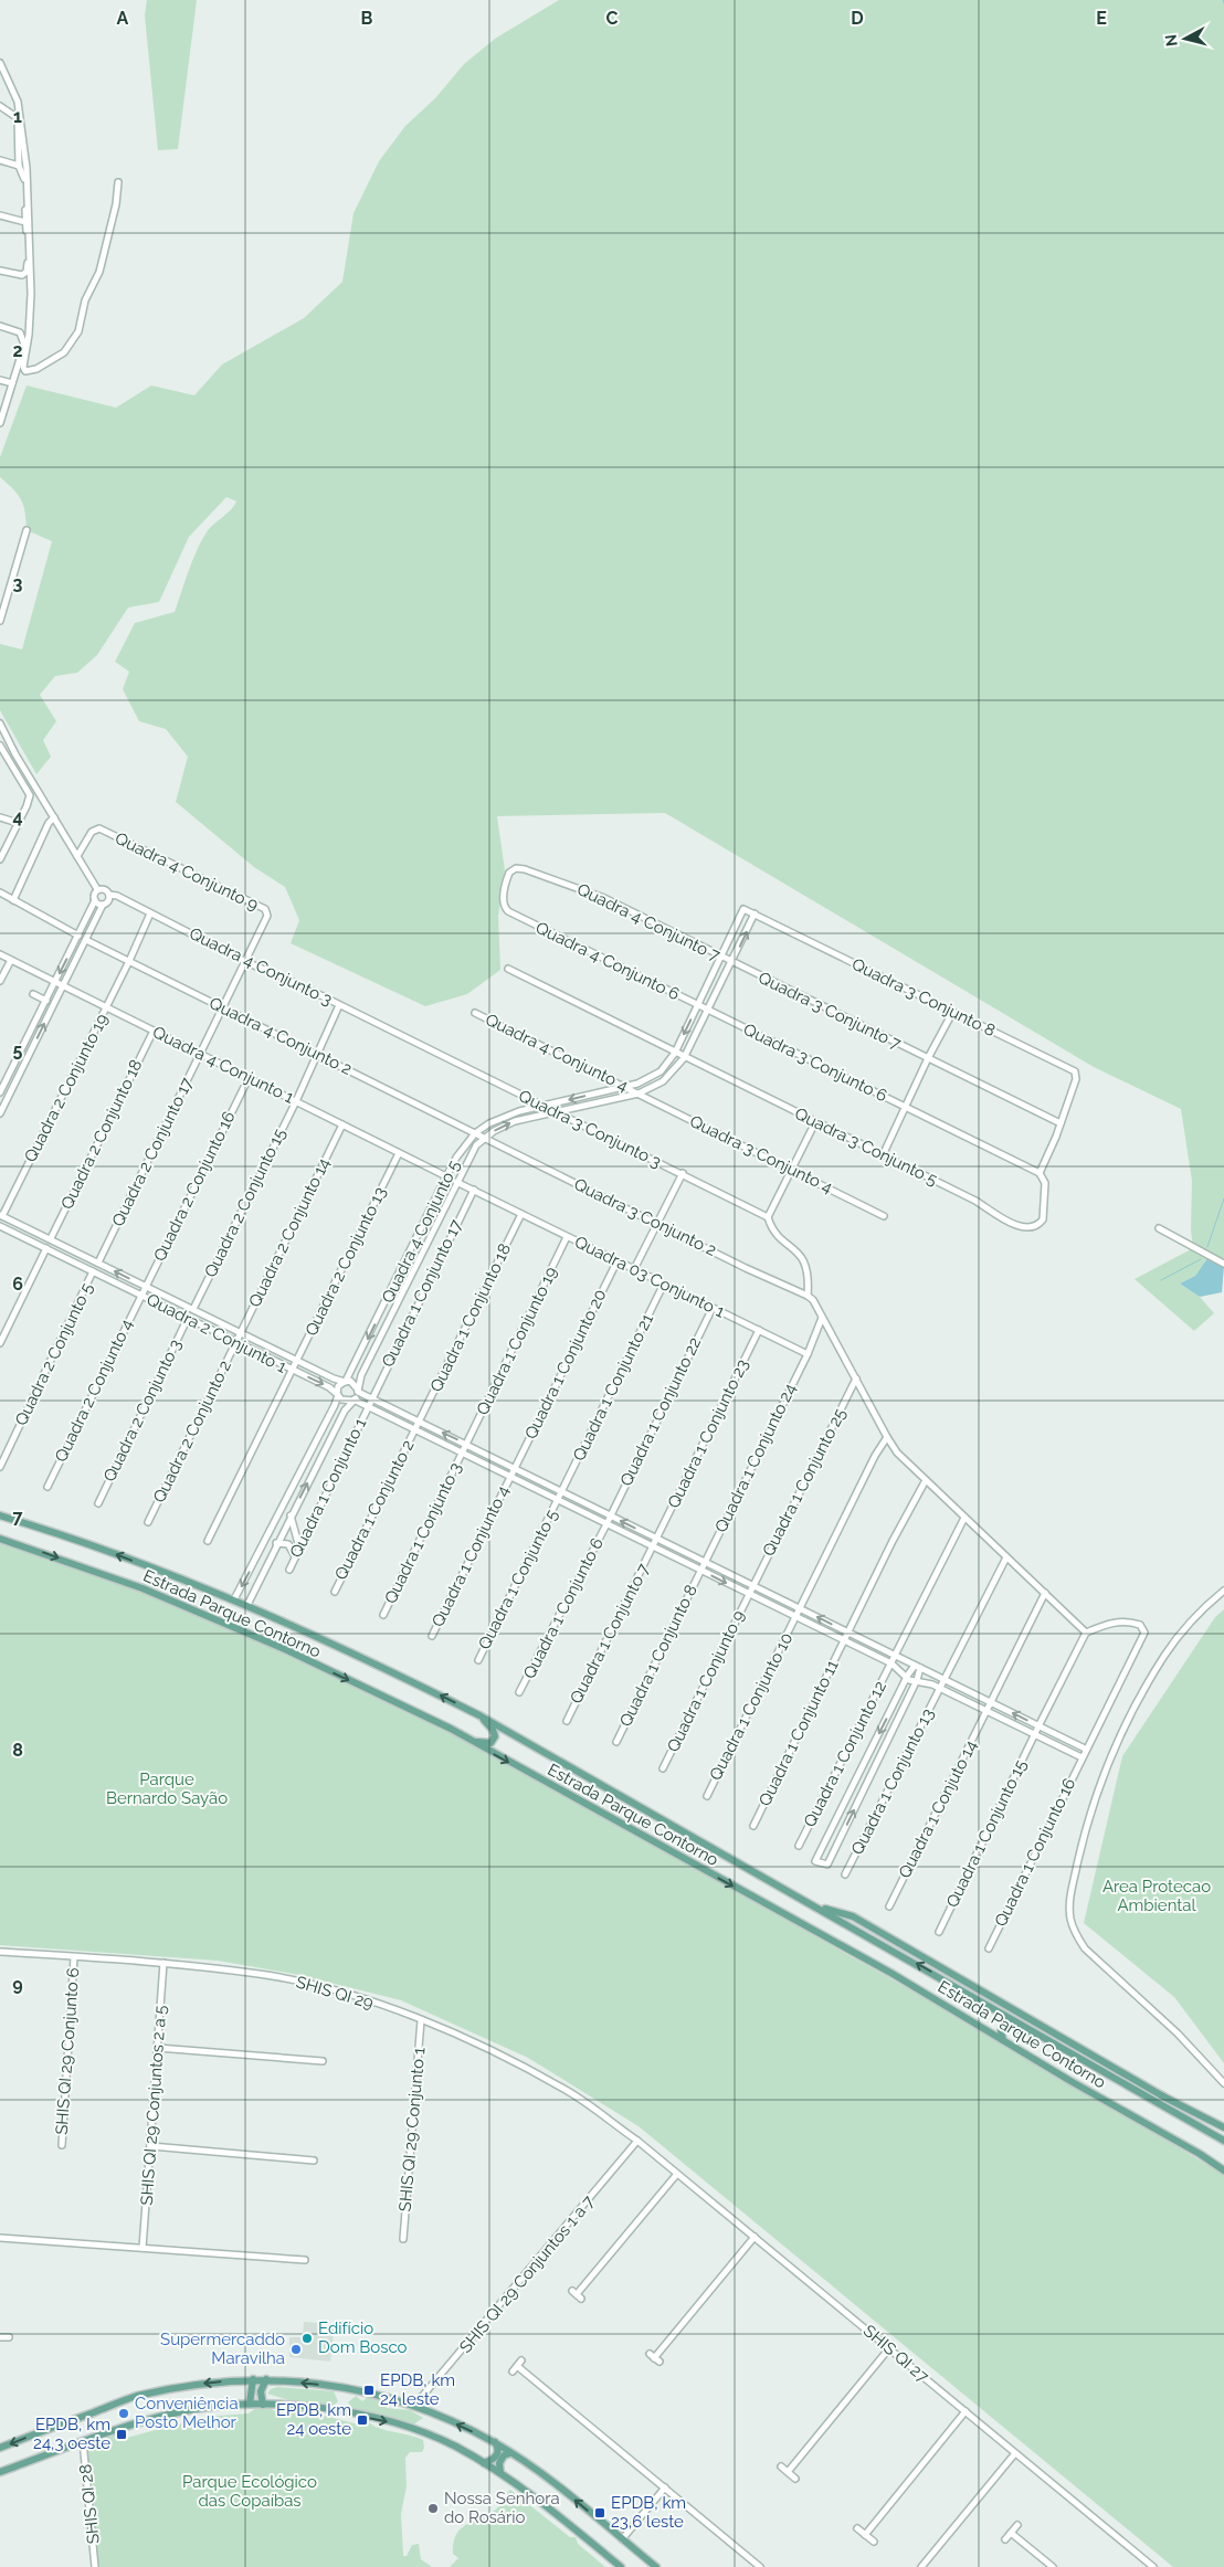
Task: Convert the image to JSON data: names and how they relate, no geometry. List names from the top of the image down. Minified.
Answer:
{"streets":{"main road":["Estrada Parque Contorno"],"street":["Quadra 4 Conjunto 9","Quadra 4 Conjunto 7","Quadra 4 Conjunto 6","Quadra 4 Conjunto 3","Quadra 3 Conjunto 8","Quadra 3 Conjunto 7","Quadra 4 Conjunto 2","Quadra 4 Conjunto 4","Quadra 3 Conjunto 6","Quadra 4 Conjunto 1","Quadra 2 Conjunto 19","Quadra 3 Conjunto 3","Quadra 2 Conjunto 18","Quadra 3 Conjunto 5","Quadra 2 Conjunto 17","Quadra 3 Conjunto 4","Quadra 2 Conjunto 16","Quadra 2 Conjunto 15","Quadra 3 Conjunto 2","Quadra 4 Conjunto 5","Quadra 2 Conjunto 14","Quadra 2 Conjunto 13","Quadra 03 Conjunto 1","Quadra 1 Conjunto 17","Quadra 1 Conjunto 18","Quadra 2 Conjunto 1","Quadra 1 Conjunto 19","Quadra 2 Conjunto 5","Quadra 1 Conjunto 20","Quadra 1 Conjunto 21","Quadra 2 Conjunto 4","Quadra 2 Conjunto 3","Quadra 1 Conjunto 22","Quadra 2 Conjunto 2","Quadra 1 Conjunto 23","Quadra 1 Conjunto 24","Quadra 1 Conjunto 25","Quadra 1 Conjunto 1","Quadra 1 Conjunto 2","Quadra 1 Conjunto 3","Quadra 1 Conjunto 4","Quadra 1 Conjunto 5","Quadra 1 Conjunto 6","Quadra 1 Conjunto 7","Quadra 1 Conjunto 8","Quadra 1 Conjunto 9","Quadra 1 Conjunto 10","Quadra 1 Conjunto 11","Quadra 1 Conjunto 12","Quadra 1 Conjunto 13","Quadra 1 Conjuto 14","Quadra 1 Conjunto 15","Quadra 1 Conjunto 16","SHIS QI 29","SHIS QI 29 Conjunto 6","SHIS QI 29 Conjuntos 2 a 5","SHIS QI 29 Conjunto 1","SHIS QI 29 Conjuntos 1 a 7","SHIS QI 27","SHIS QI 28"]},"crossings":[["Quadra 4 Conjunto 9","Quadra 2 Conjunto 17"],["Quadra 4 Conjunto 7","Quadra 4 Conjunto 6"],["Quadra 4 Conjunto 7","Quadra 3 Conjunto 7"],["Quadra 4 Conjunto 7","Quadra 4 Conjunto 5"],["Quadra 4 Conjunto 6","Quadra 3 Conjunto 6"],["Quadra 4 Conjunto 6","Quadra 4 Conjunto 5"],["Quadra 4 Conjunto 3","Quadra 2 Conjunto 19"],["Quadra 4 Conjunto 3","Quadra 3 Conjunto 3"],["Quadra 4 Conjunto 3","Quadra 2 Conjunto 17"],["Quadra 4 Conjunto 3","Quadra 2 Conjunto 15"],["Quadra 3 Conjunto 8","Quadra 3 Conjunto 7"],["Quadra 3 Conjunto 8","Quadra 4 Conjunto 5"],["Quadra 4 Conjunto 2","Quadra 2 Conjunto 19"],["Quadra 4 Conjunto 2","Quadra 2 Conjunto 17"],["Quadra 4 Conjunto 2","Quadra 2 Conjunto 15"],["Quadra 4 Conjunto 2","Quadra 3 Conjunto 2"],["Quadra 4 Conjunto 2","Quadra 4 Conjunto 5"],["Quadra 4 Conjunto 2","Quadra 1 Conjunto 17"],["Quadra 4 Conjunto 4","Quadra 3 Conjunto 4"],["Quadra 4 Conjunto 4","Quadra 4 Conjunto 5"],["Quadra 4 Conjunto 4","Quadra 1 Conjunto 17"],["Quadra 3 Conjunto 6","Quadra 3 Conjunto 5"],["Quadra 4 Conjunto 1","Quadra 2 Conjunto 19"],["Quadra 4 Conjunto 1","Quadra 2 Conjunto 18"],["Quadra 4 Conjunto 1","Quadra 2 Conjunto 17"],["Quadra 4 Conjunto 1","Quadra 2 Conjunto 16"],["Quadra 4 Conjunto 1","Quadra 2 Conjunto 15"],["Quadra 4 Conjunto 1","Quadra 4 Conjunto 5"],["Quadra 4 Conjunto 1","Quadra 2 Conjunto 14"],["Quadra 4 Conjunto 1","Quadra 2 Conjunto 13"],["Quadra 4 Conjunto 1","Quadra 03 Conjunto 1"],["Quadra 4 Conjunto 1","Quadra 1 Conjunto 17"],["Quadra 3 Conjunto 3","Quadra 4 Conjunto 5"],["Quadra 3 Conjunto 3","Quadra 1 Conjunto 17"],["Quadra 3 Conjunto 5","Quadra 4 Conjunto 5"],["Quadra 3 Conjunto 4","Quadra 1 Conjunto 17"],["Quadra 2 Conjunto 16","Quadra 2 Conjunto 1"],["Quadra 2 Conjunto 16","Quadra 2 Conjunto 4"],["Quadra 3 Conjunto 2","Quadra 1 Conjunto 17"],["Quadra 4 Conjunto 5","Quadra 1 Conjunto 17"],["Quadra 2 Conjunto 14","Quadra 2 Conjunto 1"],["Quadra 2 Conjunto 14","Quadra 2 Conjunto 2"],["Quadra 2 Conjunto 13","Quadra 2 Conjunto 1"],["Quadra 03 Conjunto 1","Quadra 1 Conjunto 17"],["Quadra 03 Conjunto 1","Quadra 1 Conjunto 18"],["Quadra 03 Conjunto 1","Quadra 1 Conjunto 19"],["Quadra 03 Conjunto 1","Quadra 1 Conjunto 20"],["Quadra 03 Conjunto 1","Quadra 1 Conjunto 21"],["Quadra 03 Conjunto 1","Quadra 1 Conjunto 22"],["Quadra 03 Conjunto 1","Quadra 1 Conjunto 23"],["Quadra 03 Conjunto 1","Quadra 1 Conjunto 24"],["Quadra 1 Conjunto 17","Quadra 1 Conjunto 1"],["Quadra 1 Conjunto 18","Quadra 1 Conjunto 2"],["Quadra 2 Conjunto 1","Quadra 2 Conjunto 5"],["Quadra 2 Conjunto 1","Quadra 2 Conjunto 4"],["Quadra 2 Conjunto 1","Quadra 2 Conjunto 3"],["Quadra 2 Conjunto 1","Quadra 2 Conjunto 2"],["Quadra 1 Conjunto 19","Quadra 1 Conjunto 3"],["Quadra 1 Conjunto 20","Quadra 1 Conjunto 4"],["Quadra 1 Conjunto 21","Quadra 1 Conjunto 5"],["Quadra 1 Conjunto 22","Quadra 1 Conjunto 6"],["Quadra 1 Conjunto 23","Quadra 1 Conjunto 7"],["Quadra 1 Conjunto 24","Quadra 1 Conjunto 8"],["Quadra 1 Conjunto 25","Quadra 1 Conjunto 9"],["Quadra 1 Conjunto 15","Quadra 1 Conjunto 16"],["SHIS QI 29","SHIS QI 29 Conjunto 6"],["SHIS QI 29","SHIS QI 29 Conjuntos 2 a 5"],["SHIS QI 29","SHIS QI 29 Conjunto 1"],["SHIS QI 29","SHIS QI 29 Conjuntos 1 a 7"],["SHIS QI 29","SHIS QI 27"],["SHIS QI 29 Conjuntos 1 a 7","SHIS QI 27"]],"one_way":["Quadra 4 Conjunto 5"],"parks":["Parque Bernardo Sayão","Area Protecao Ambiental","Parque Ecológico das Copaíbas"],"places":{"other":["Edifício Dom Bosco","Supermercaddo Maravilha","Conveniência Posto Melhor","Nossa Senhora do Rosário"],"transit":["EPDB, km 24 leste","EPDB, km 24 oeste","EPDB, km 24,3 oeste","EPDB, km 23,6 leste"]},"north":"left","grid":{"columns":["A","B","C","D","E"],"rows":["1","2","3","4","5","6","7","8","9"]}}
